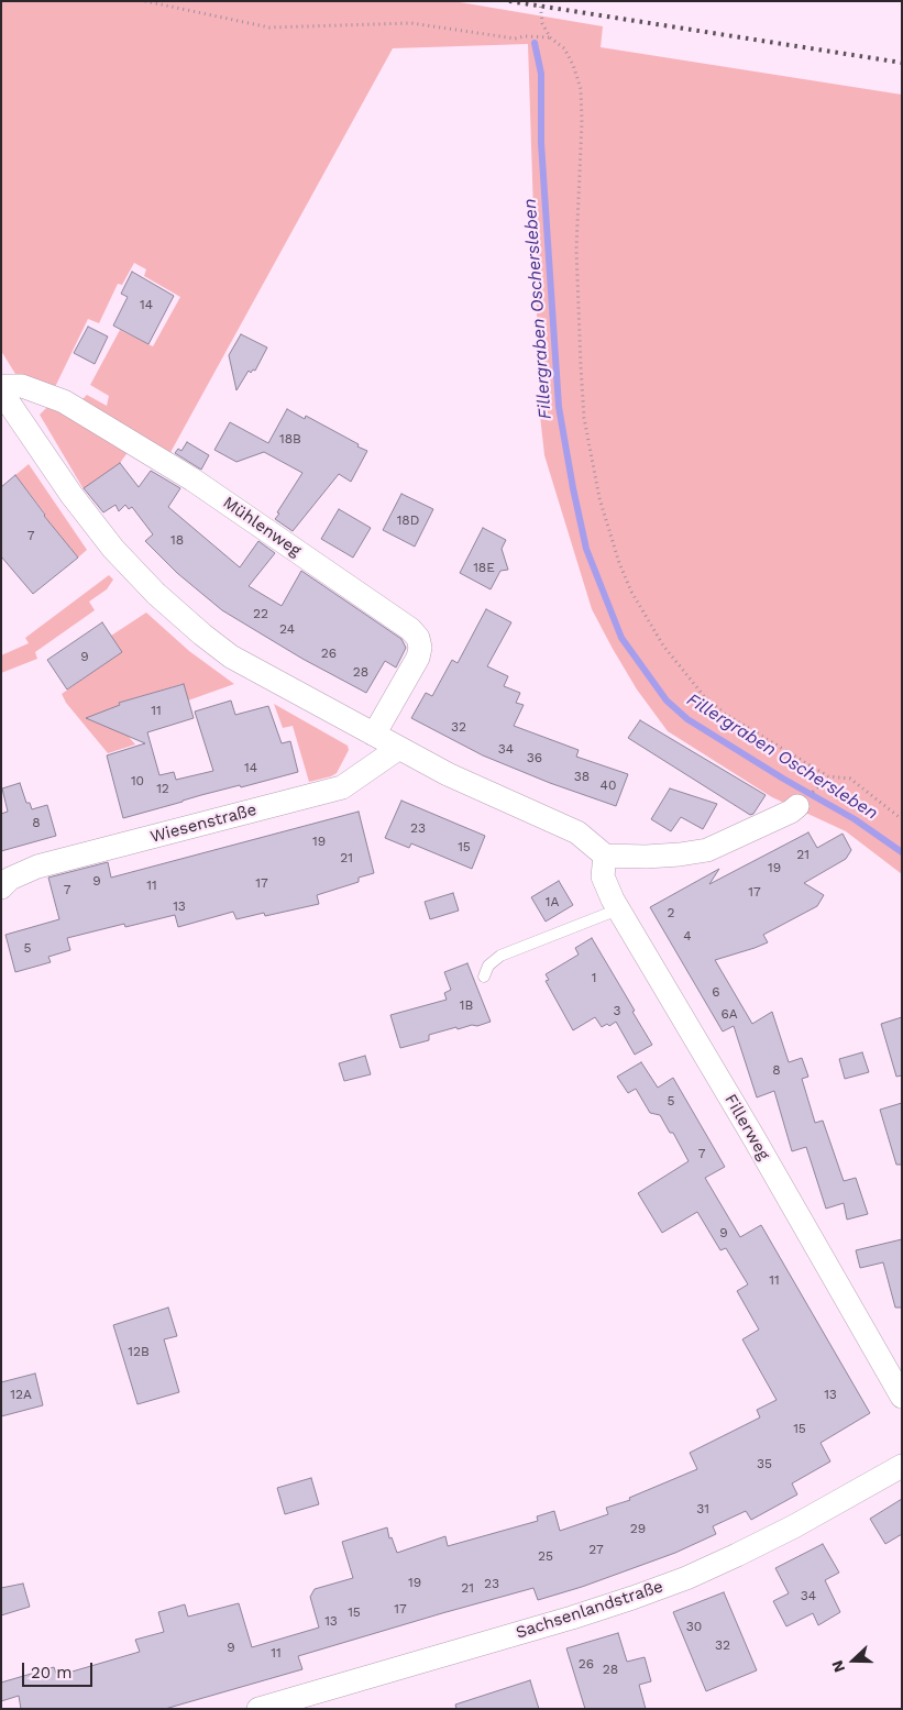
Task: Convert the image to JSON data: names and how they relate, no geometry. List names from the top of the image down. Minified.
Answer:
{"streets":{"street":["Mühlenweg","Wiesenstraße","Fillerweg","Sachsenlandstraße"]},"water":["Fillergraben Oschersleben"],"house_numbers":["14","18B","18D","7","18","18E","22","24","26","9","28","11","32","34","36","14","38","10","40","12","8","23","19","15","21","21","19","9","17","11","7","17","1A","13","2","4","5","1","6","1B","3","6A","8","5","7","9","11","12B","12A","13","15","35","31","29","27","25","19","23","21","34","17","15","13","30","32","9","11","26","28"],"scale_bar":"20 m","north":"left"}
